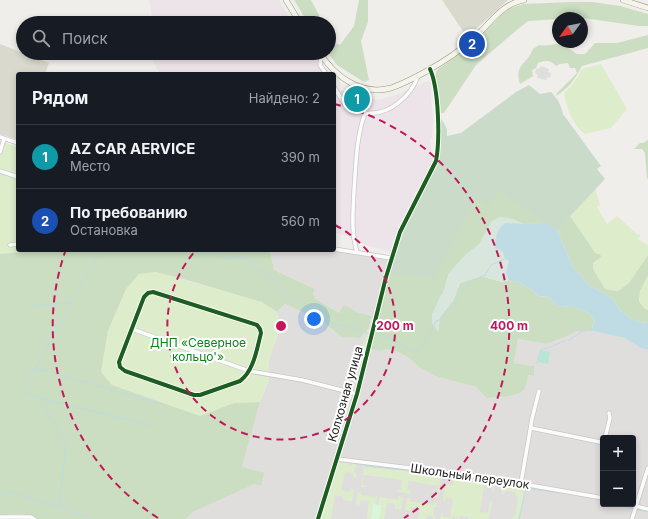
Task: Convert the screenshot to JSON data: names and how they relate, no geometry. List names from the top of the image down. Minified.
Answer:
{"streets":{"street":["Колхозная улица","Школьный переулок"]},"crossings":[["Колхозная улица","Школьный переулок"]],"parks":["ДНП «Северное кольцо'»"],"north":"bottom left","page":{"search":"Поиск","pins":["2","1"],"heading":["Рядом","Найдено: 2"],"list":[{"mark":"1","name":"AZ CAR AERVICE","note":"Место","value":"390 m"},{"mark":"2","name":"По требованию","note":"Остановка","value":"560 m"}],"map_buttons":["+","−"]},"rings":["200 m","400 m"]}
